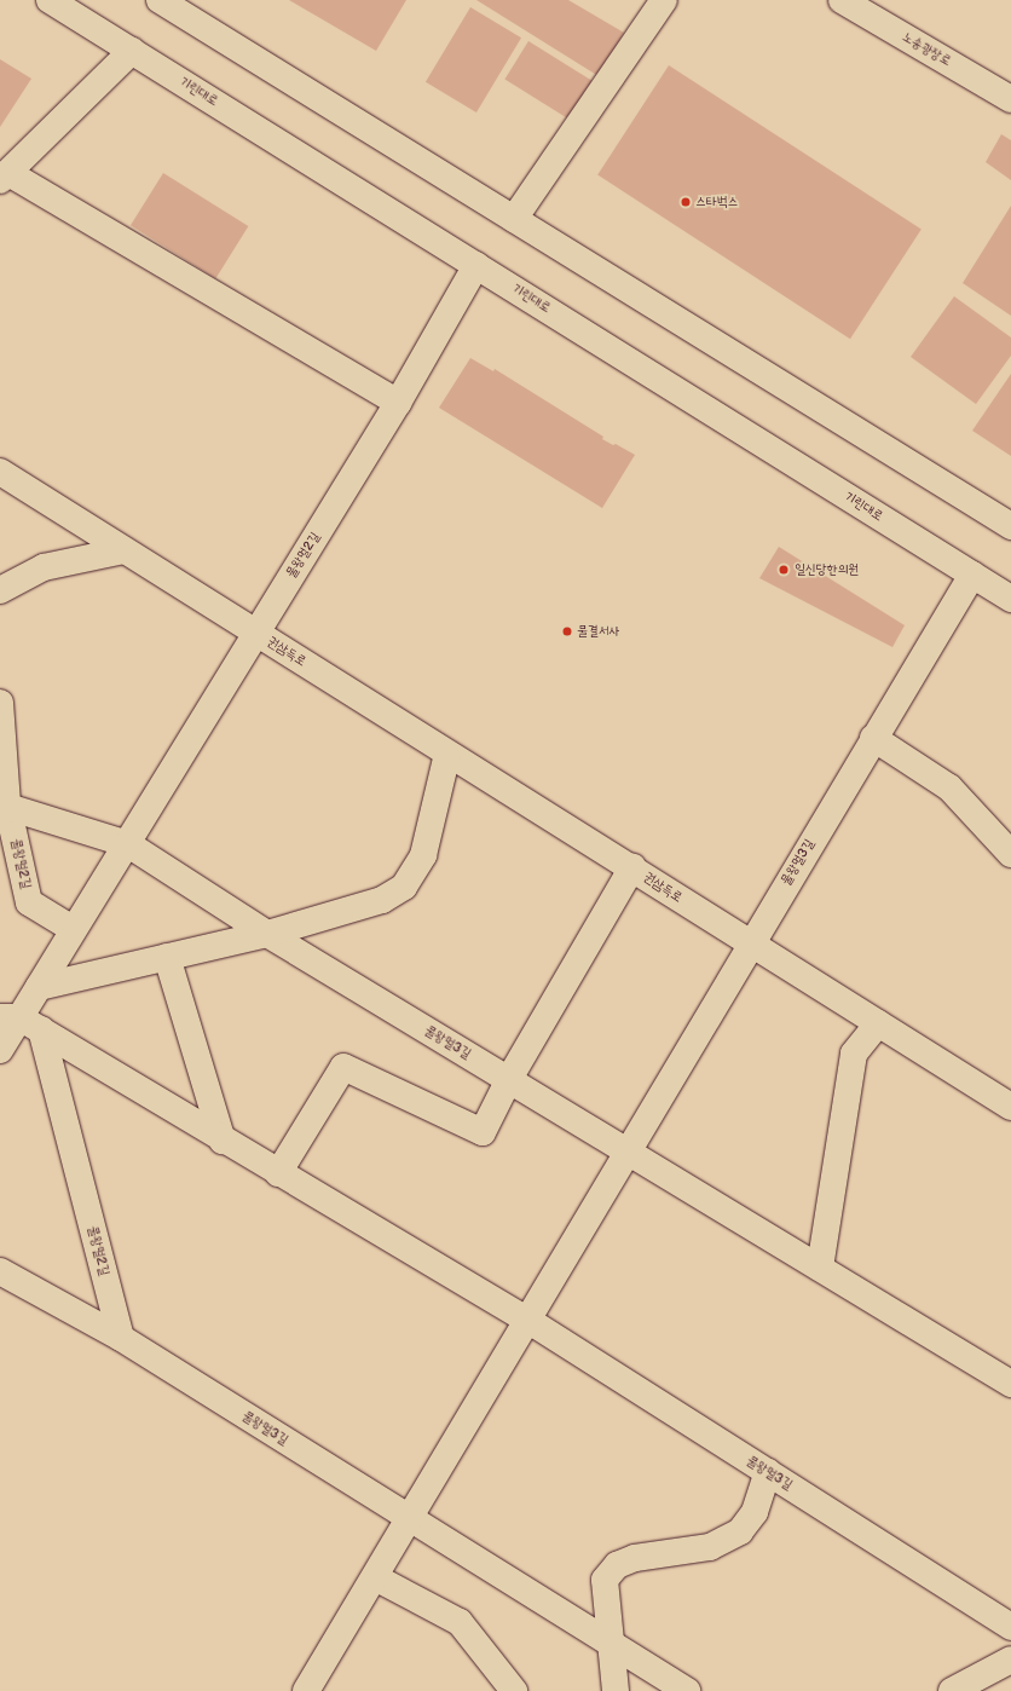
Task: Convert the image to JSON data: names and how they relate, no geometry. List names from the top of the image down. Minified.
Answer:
{"streets":{"street":["노송광장로","기린대로","물왕멀2길","권삼득로","물왕멀3길"]},"crossings":[["기린대로","물왕멀2길"],["기린대로","물왕멀3길"],["물왕멀2길","권삼득로"],["물왕멀2길","물왕멀3길"],["권삼득로","물왕멀3길"]],"places":["스타벅스","일신당한의원","물결서사"]}
